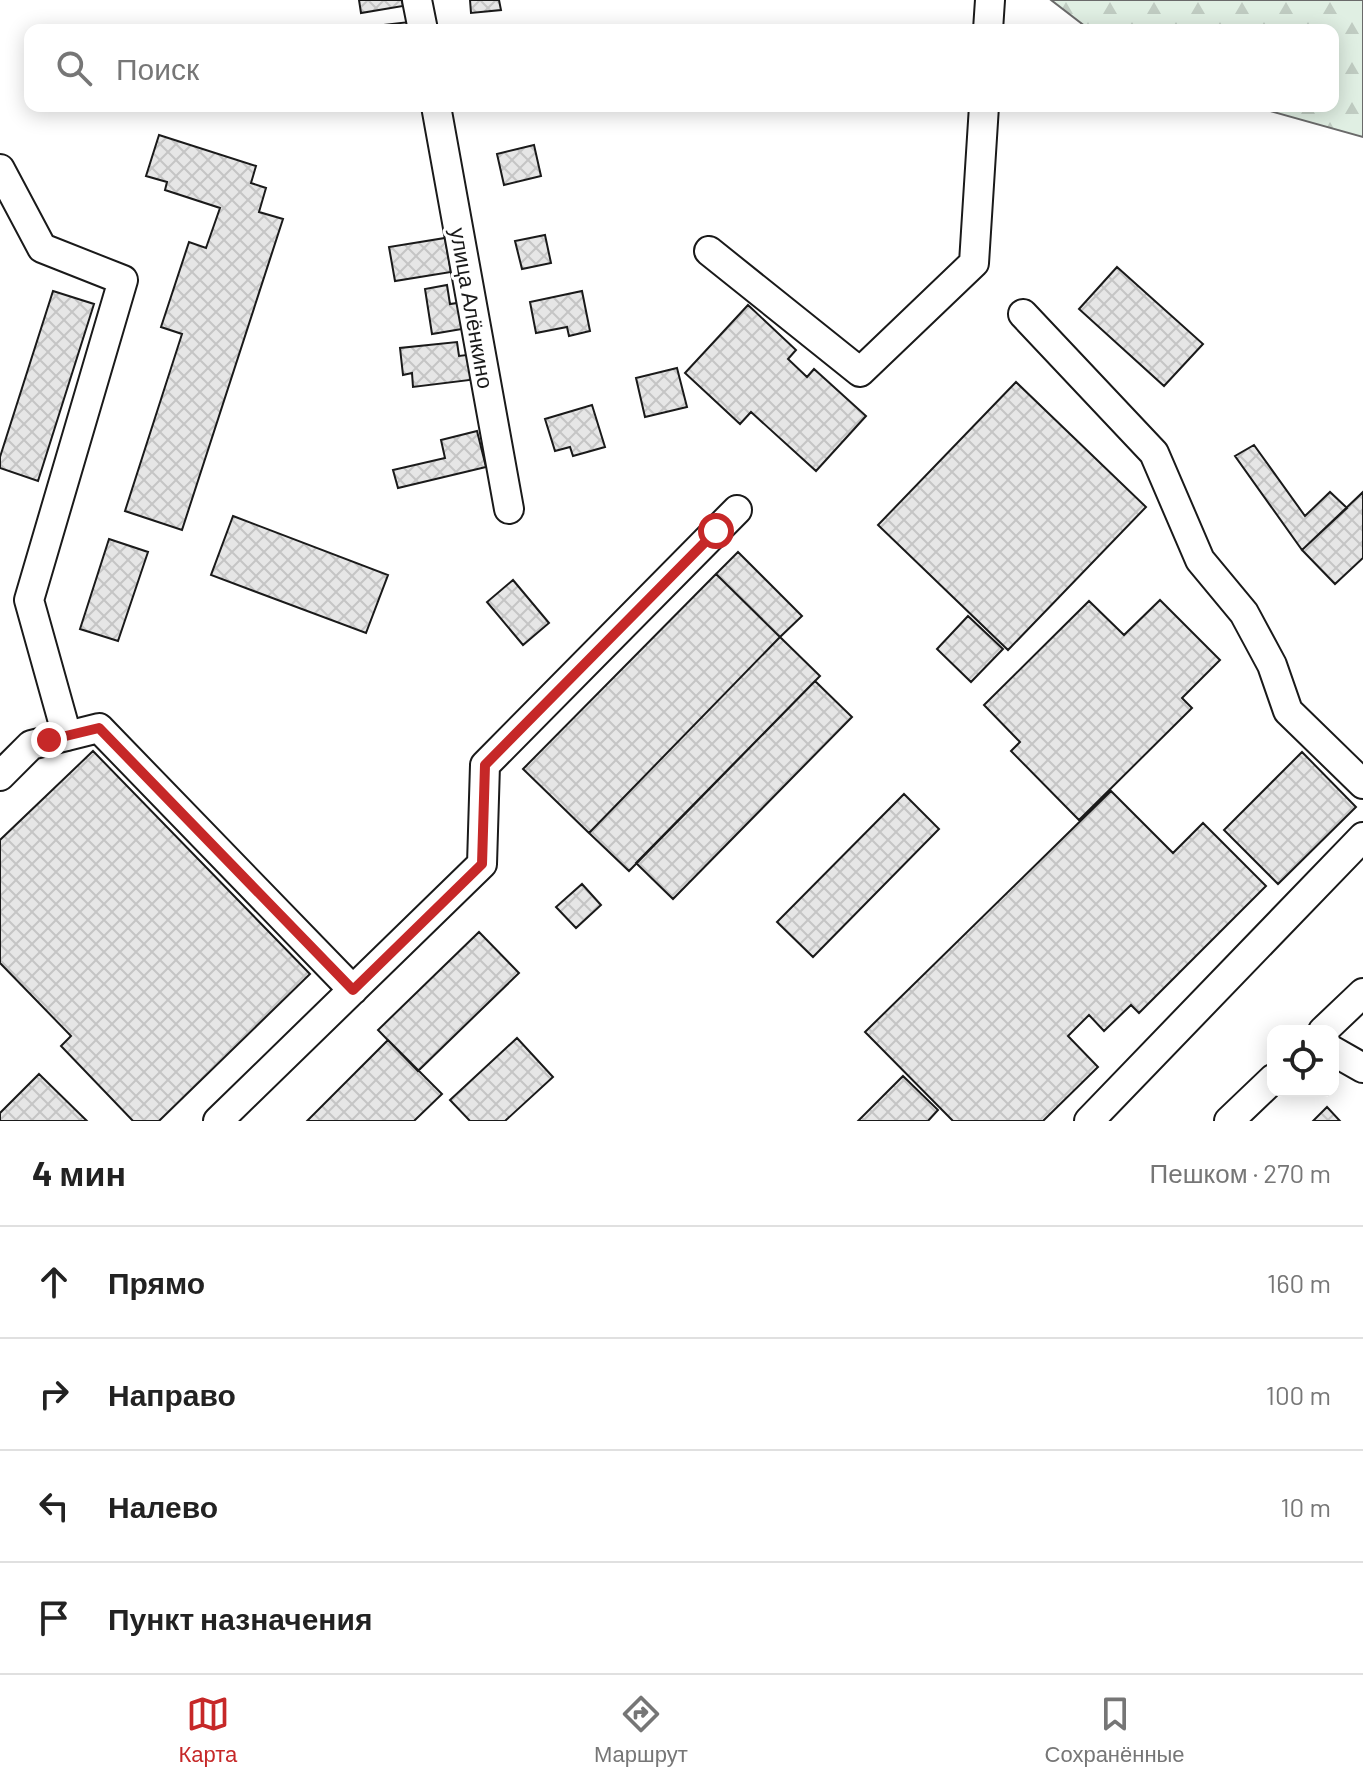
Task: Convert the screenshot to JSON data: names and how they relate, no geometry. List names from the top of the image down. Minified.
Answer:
{"streets":{"street":["улица Алёнкино"]},"page":{"search":"Поиск","heading":["4 мин","Пешком · 270 m"],"list":[["Прямо","160 m"],["Направо","100 m"],["Налево","10 m"],"Пункт назначения"],"nav":["Карта","Маршрут","Сохранённые"]}}
